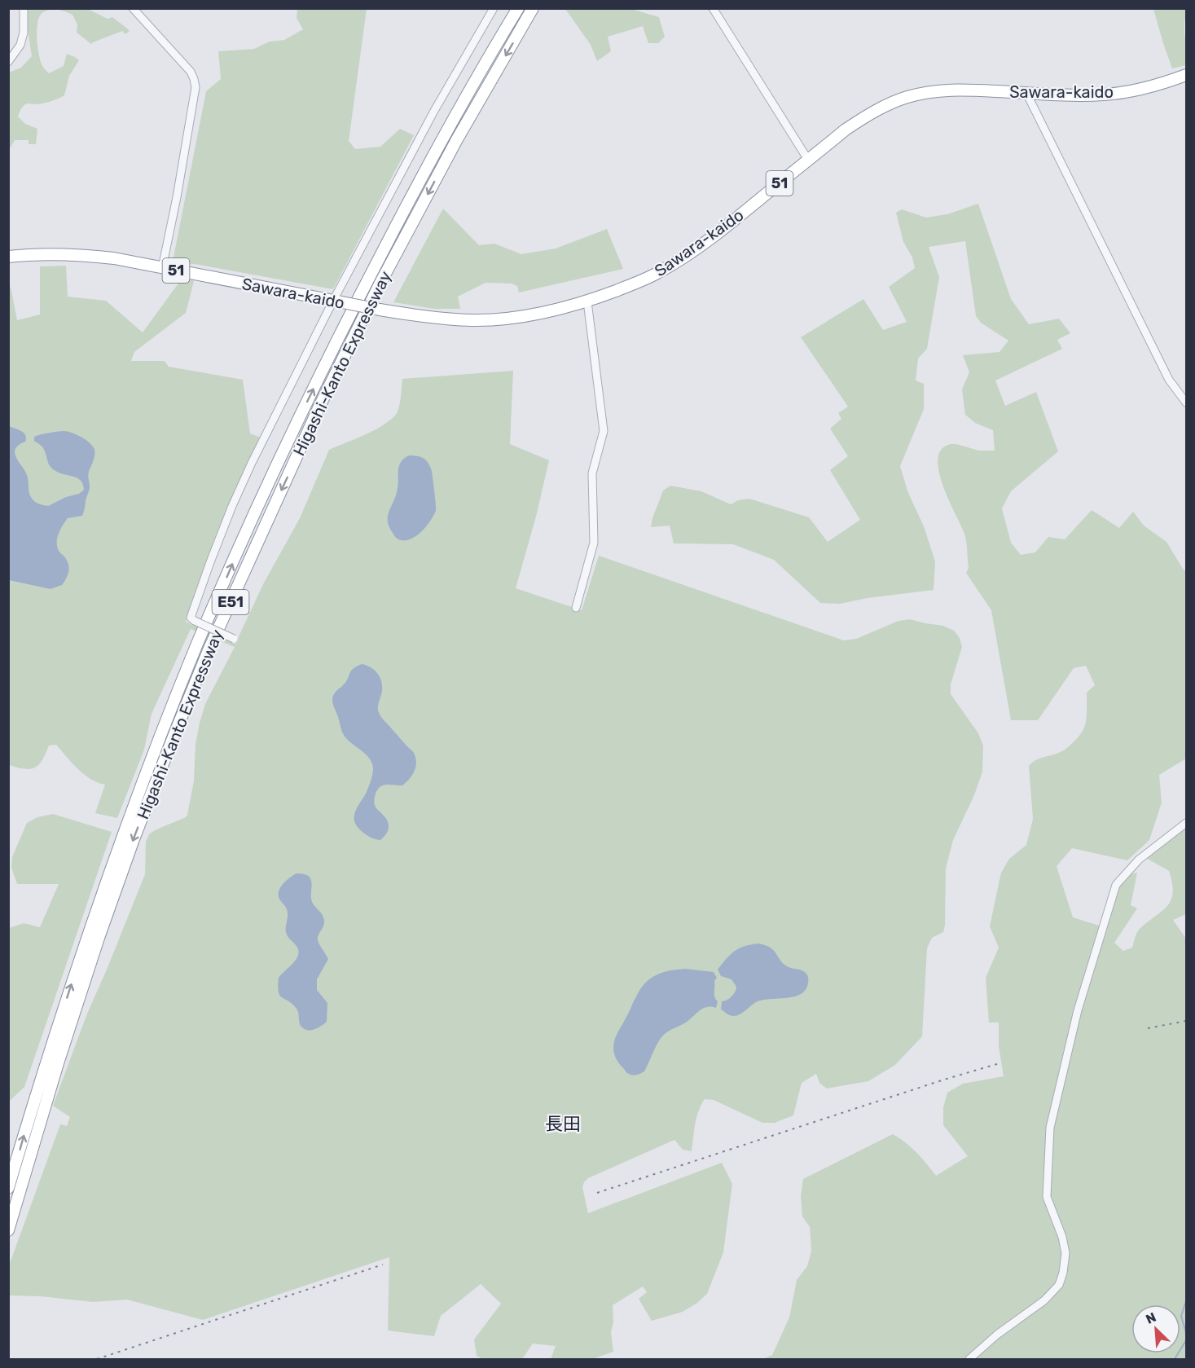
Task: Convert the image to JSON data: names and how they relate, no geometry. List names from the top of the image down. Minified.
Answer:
{"streets":{"highway":["Sawara-kaido","51","Higashi-Kanto Expressway","E51"]},"districts":["長田"],"north":"top left"}
